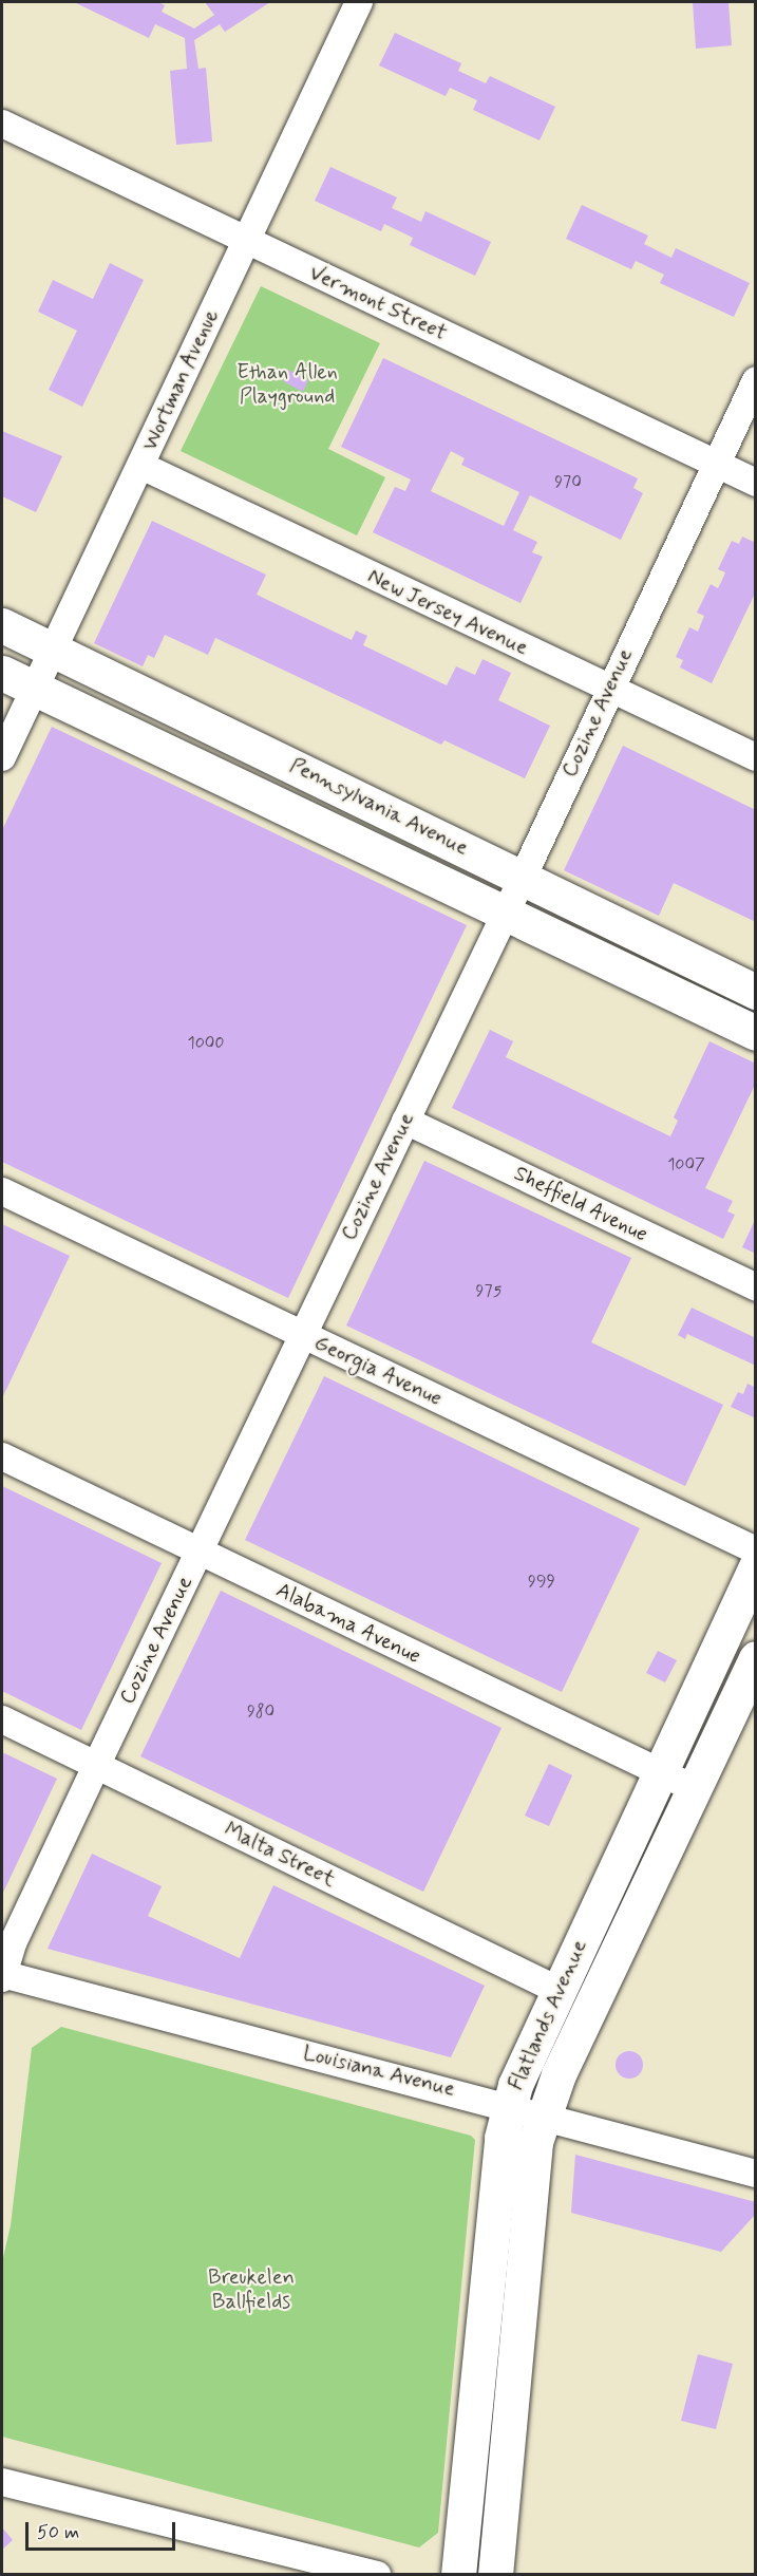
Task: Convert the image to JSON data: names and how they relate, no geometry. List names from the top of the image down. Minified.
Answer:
{"streets":{"main road":["Pennsylvania Avenue","Flatlands Avenue"],"street":["Vermont Street","Wortman Avenue","New Jersey Avenue","Cozine Avenue","Sheffield Avenue","Georgia Avenue","Alabama Avenue","Malta Street","Louisiana Avenue"]},"crossings":[["Vermont Street","Wortman Avenue"],["Vermont Street","Cozine Avenue"],["Wortman Avenue","New Jersey Avenue"],["Wortman Avenue","Pennsylvania Avenue"],["New Jersey Avenue","Cozine Avenue"],["Cozine Avenue","Pennsylvania Avenue"],["Cozine Avenue","Sheffield Avenue"],["Cozine Avenue","Georgia Avenue"],["Cozine Avenue","Alabama Avenue"],["Cozine Avenue","Malta Street"],["Cozine Avenue","Louisiana Avenue"],["Alabama Avenue","Flatlands Avenue"],["Malta Street","Flatlands Avenue"],["Flatlands Avenue","Louisiana Avenue"]],"parks":["Ethan Allen Playground","Breukelen Ballfields"],"house_numbers":["970","1000","1007","975","999","980"],"scale_bar":"50 m"}
